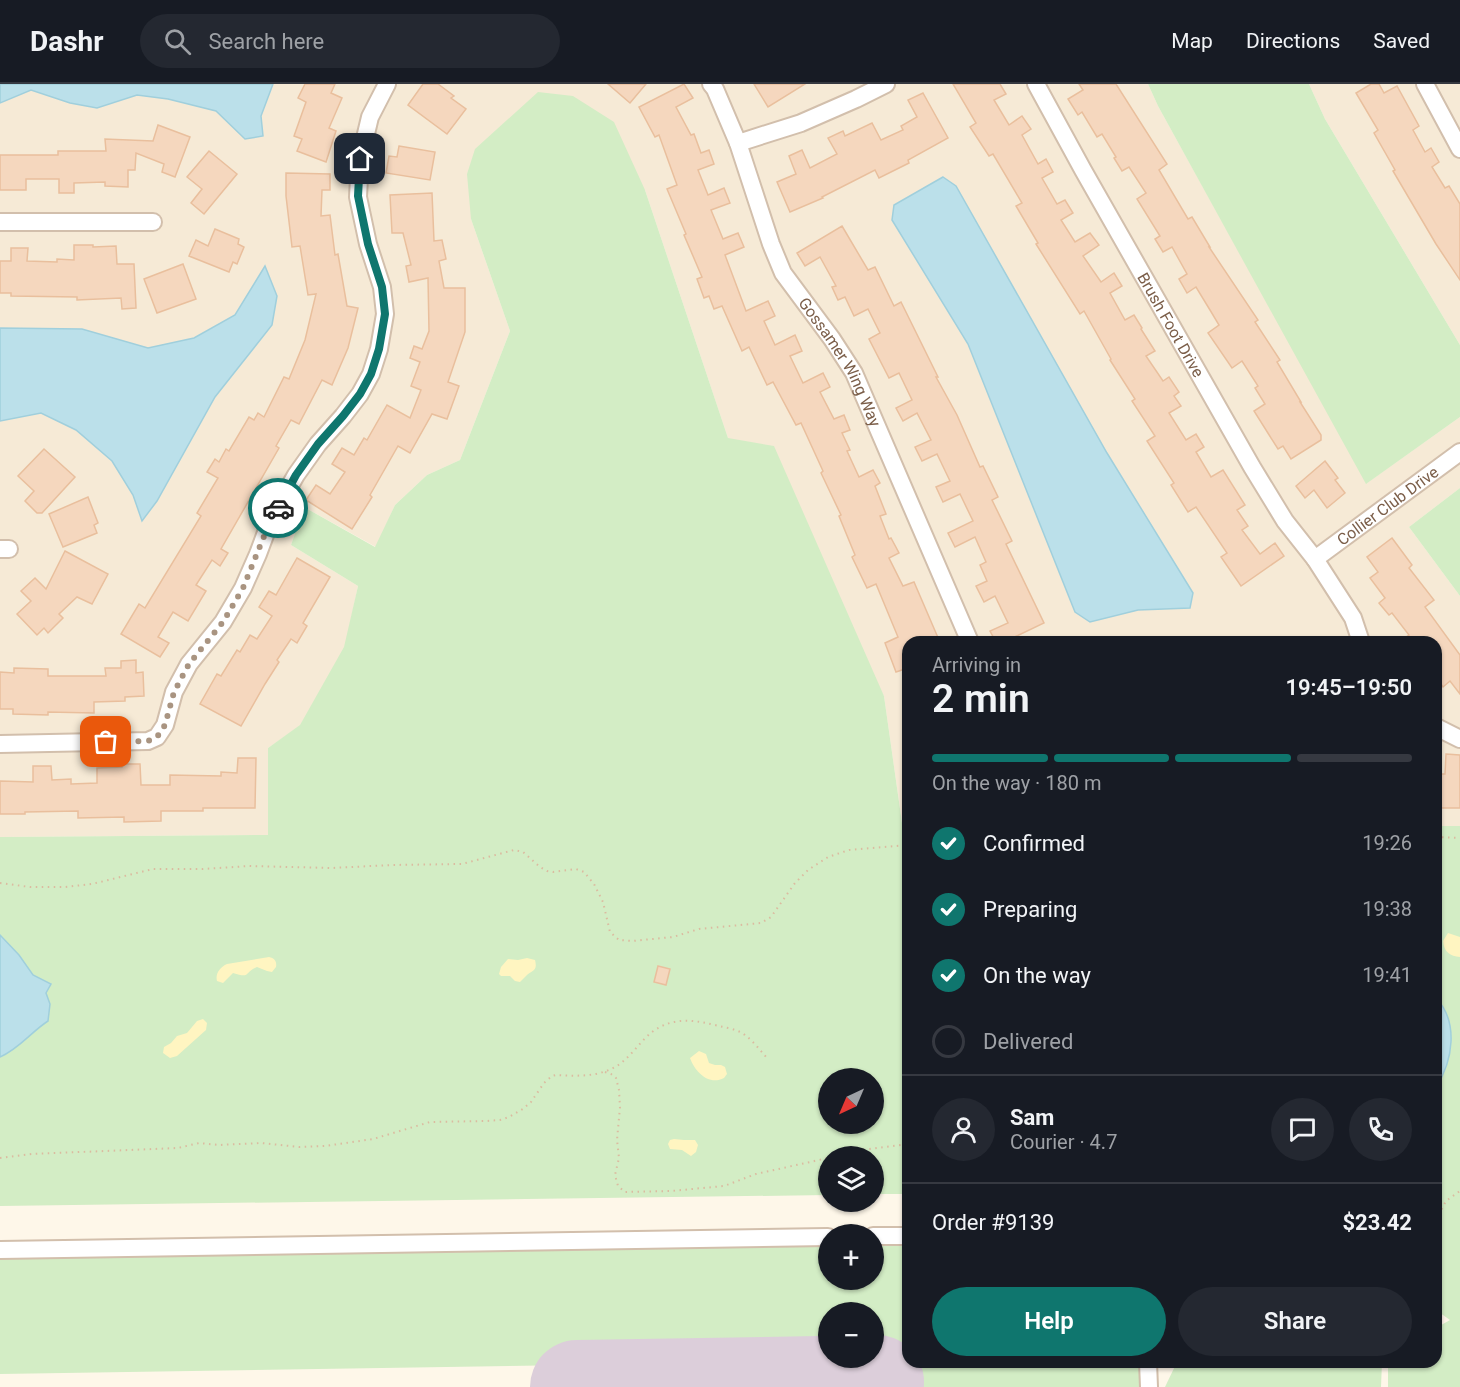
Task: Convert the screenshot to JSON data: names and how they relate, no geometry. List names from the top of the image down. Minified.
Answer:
{"streets":{"street":["Brush Foot Drive","Gossamer Wing Way","Collier Club Drive"]},"crossings":[["Brush Foot Drive","Collier Club Drive"]],"north":"bottom left","page":{"header":"Dashr","search":"Search here","nav":["Map","Directions","Saved"],"heading":["2 min","Arriving in","19:45–19:50"],"panel":["Sam","Courier · 4.7","Order #9139","$23.42"],"bar":"On the way · 180 m","list":[["Confirmed","19:26"],["Preparing","19:38"],["On the way","19:41"],"Delivered"],"map_buttons":["+","−"],"buttons":["Help","Share"]}}
